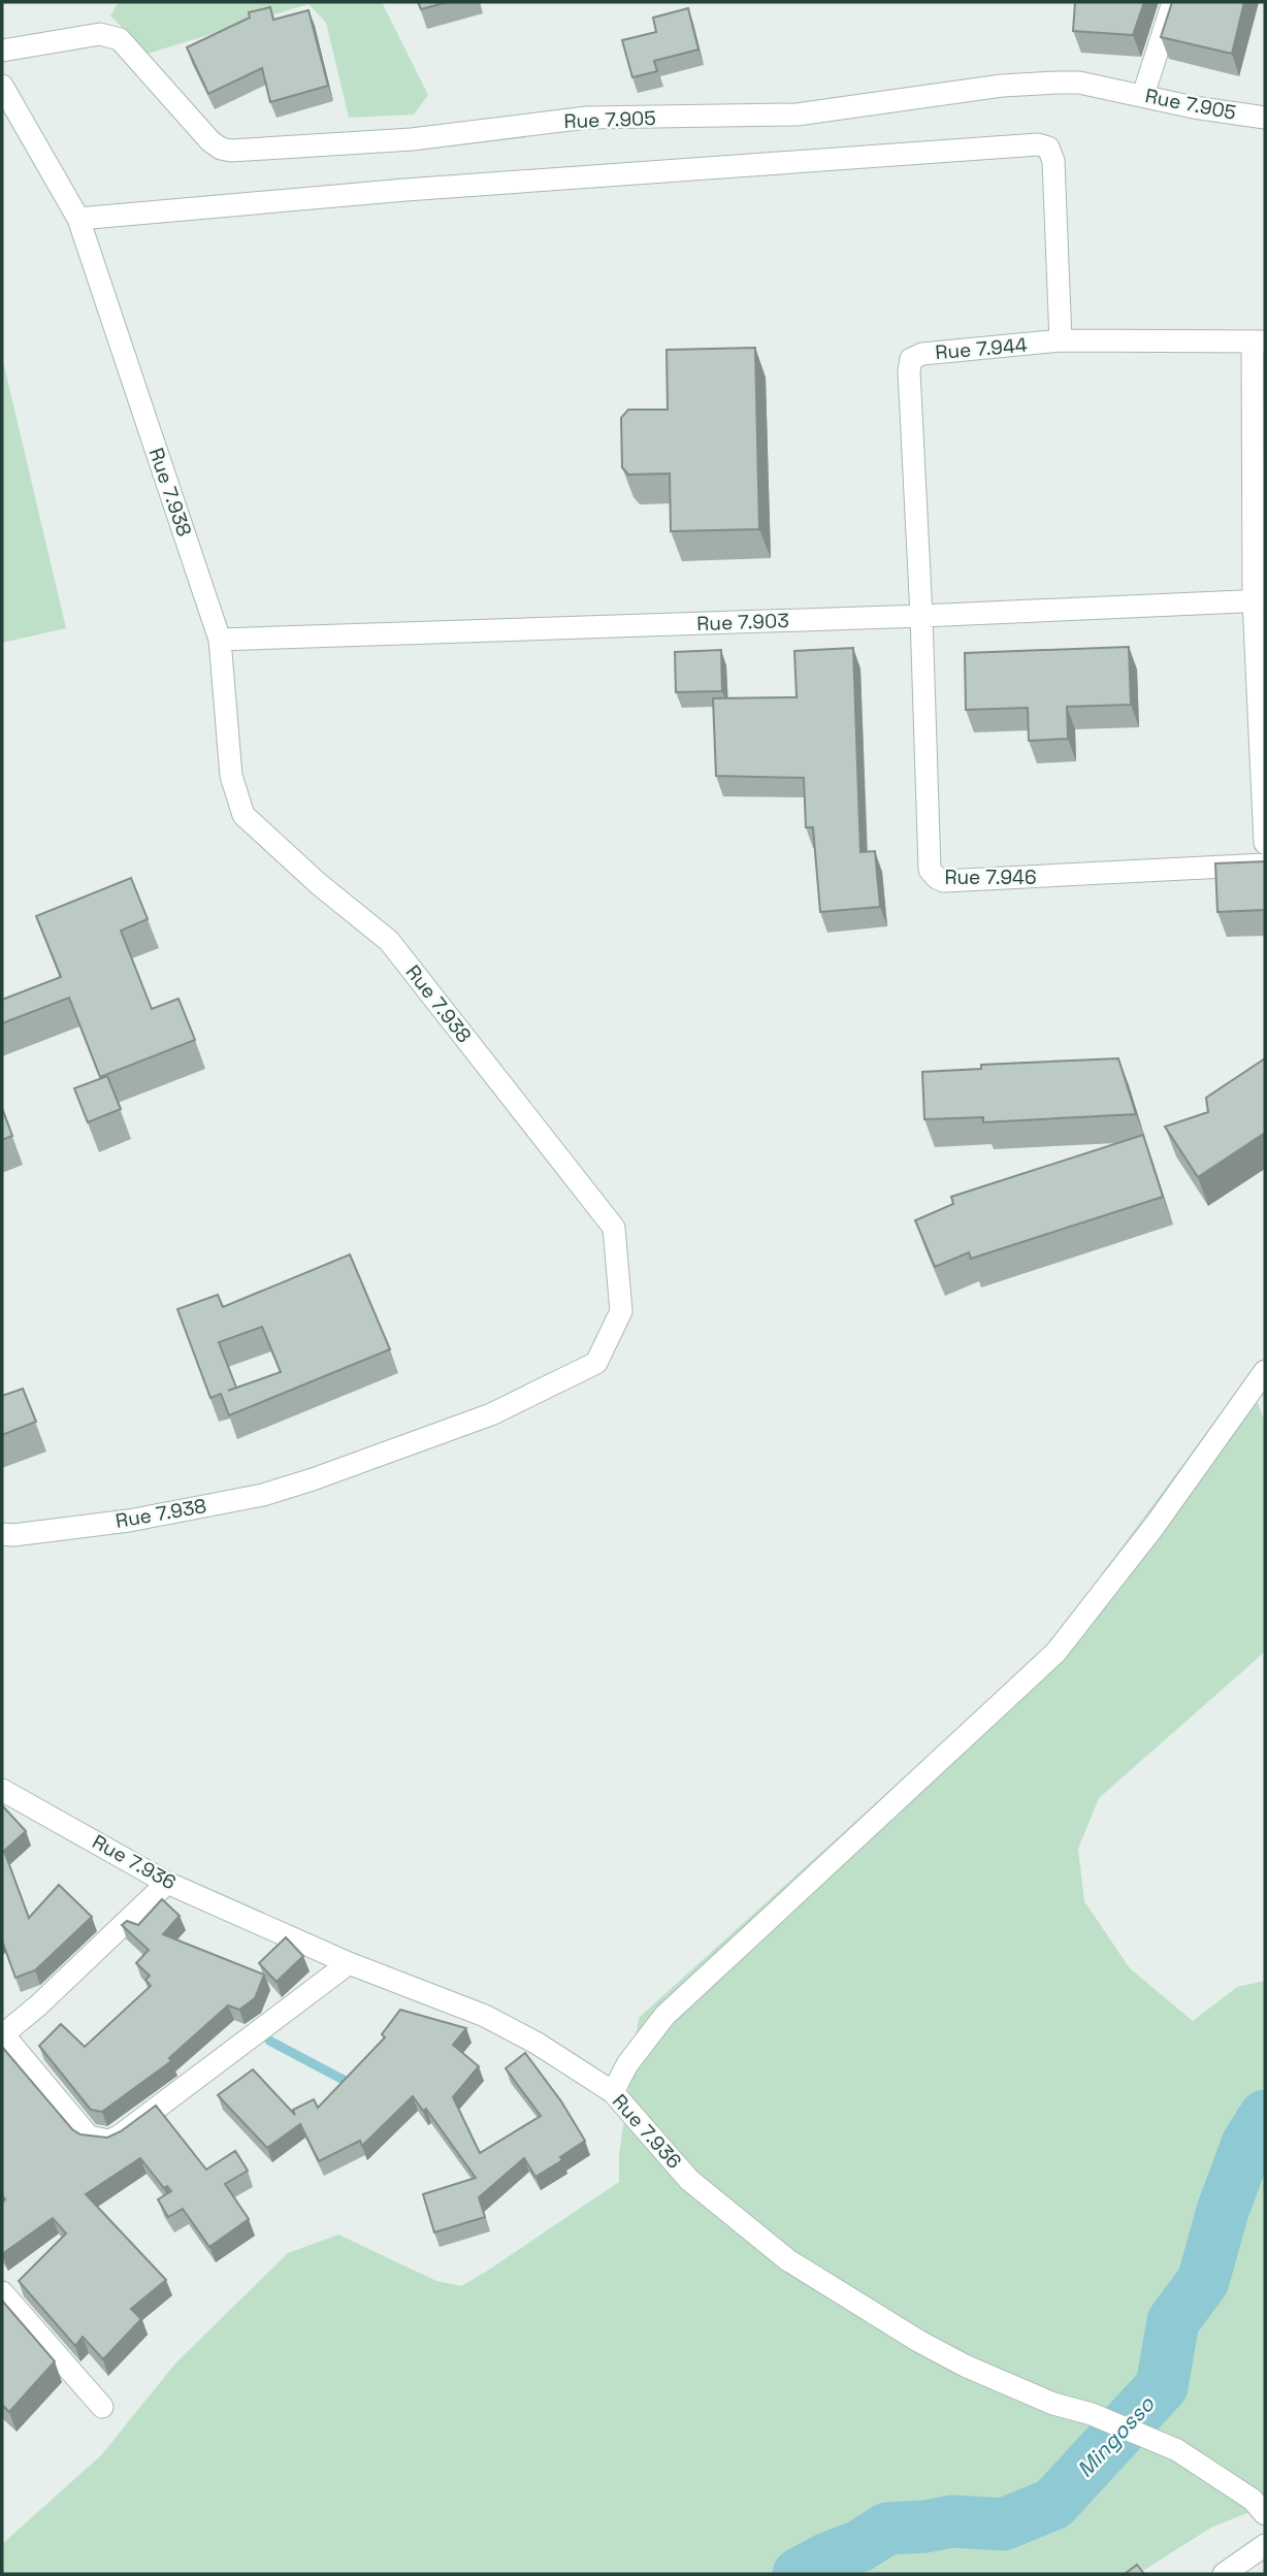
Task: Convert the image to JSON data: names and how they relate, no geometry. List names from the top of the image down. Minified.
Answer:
{"streets":{"street":["Rue 7.905","Rue 7.944","Rue 7.938","Rue 7.903","Rue 7.946","Rue 7.936"]},"crossings":[["Rue 7.944","Rue 7.903"],["Rue 7.944","Rue 7.946"],["Rue 7.938","Rue 7.903"],["Rue 7.903","Rue 7.946"]],"water":["Mingosso"]}
